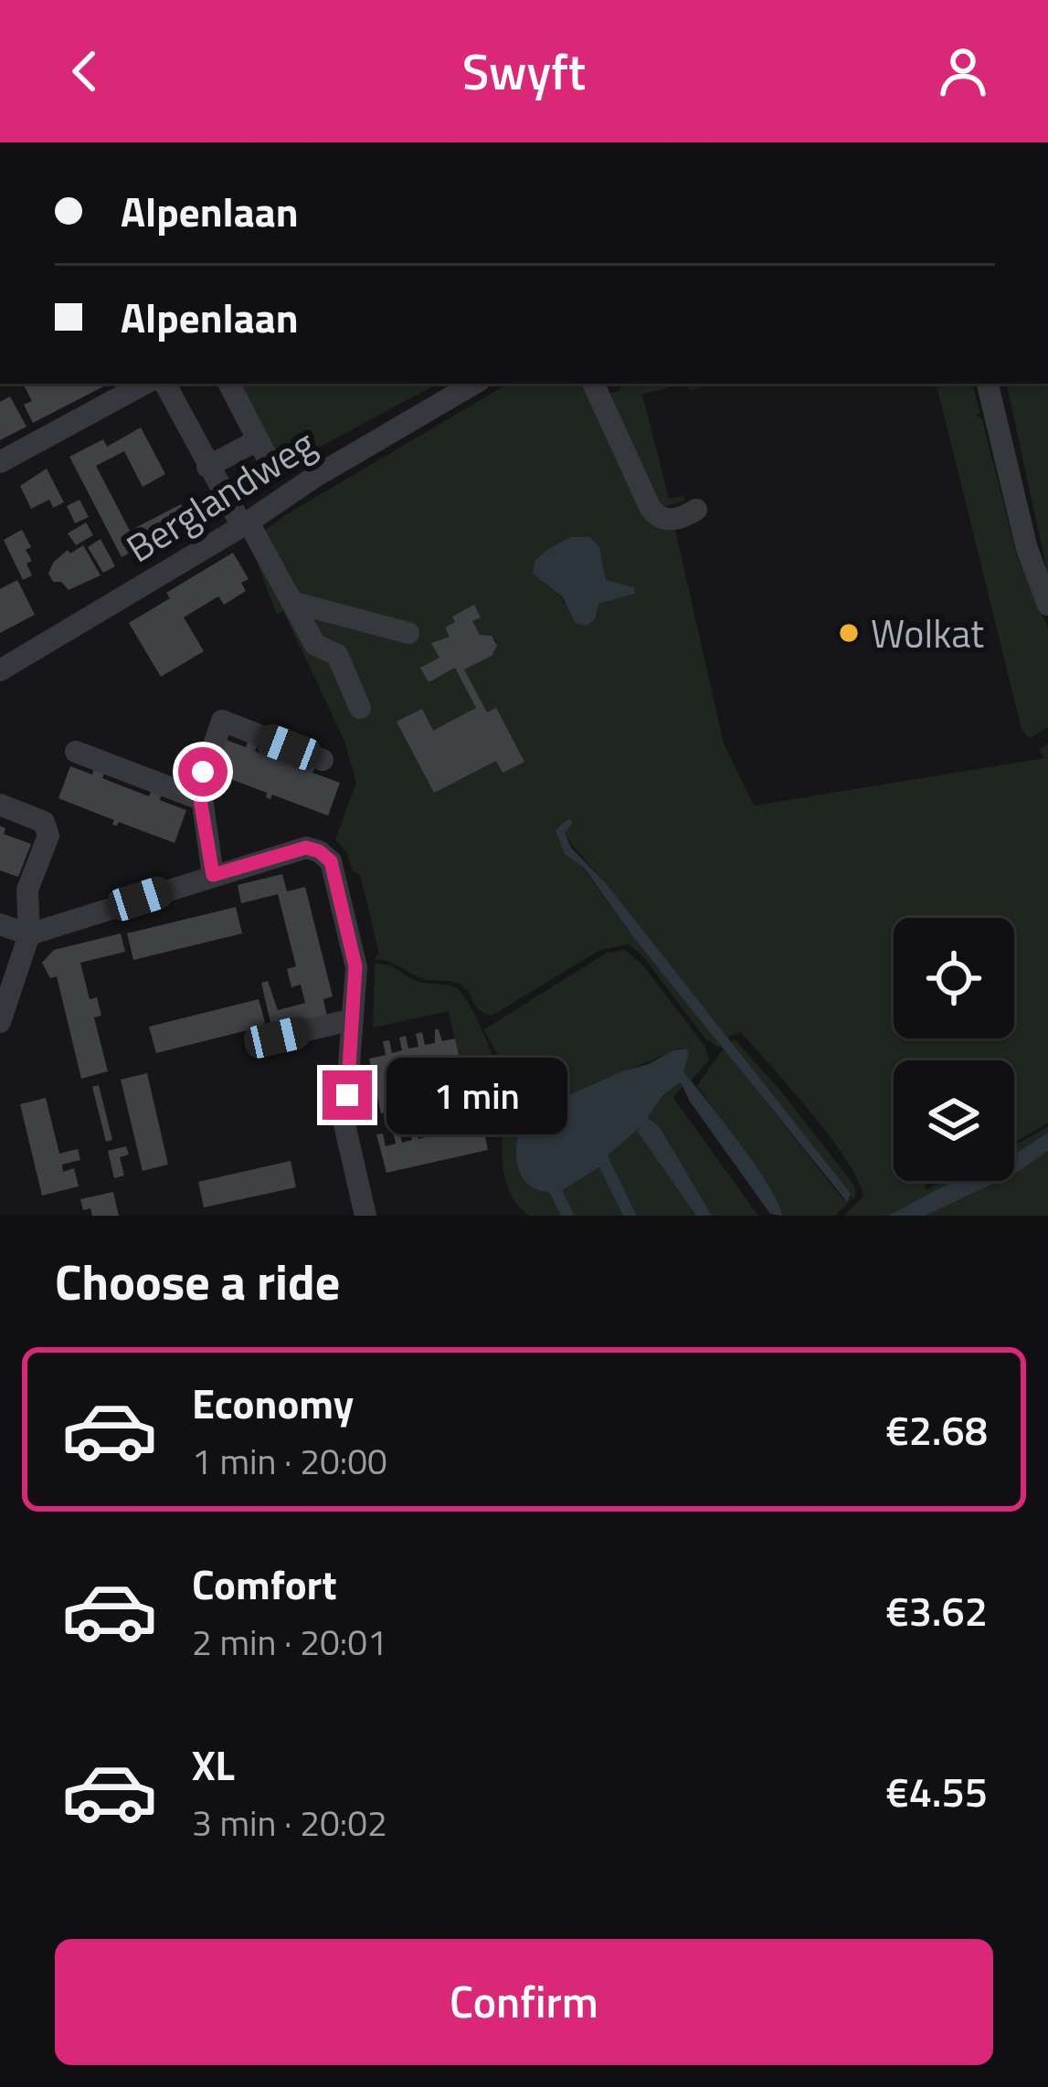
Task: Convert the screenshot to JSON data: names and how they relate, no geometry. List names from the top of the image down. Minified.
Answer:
{"streets":{"street":["Berglandweg"]},"places":["Wolkat"],"page":{"header":"Swyft","banner":["Alpenlaan","Alpenlaan"],"bubble":"1 min","heading":"Choose a ride","list":[{"name":"Economy","note":"1 min · 20:00","value":"€2.68"},{"name":"Comfort","note":"2 min · 20:01","value":"€3.62"},{"name":"XL","note":"3 min · 20:02","value":"€4.55"}],"buttons":"Confirm"}}
